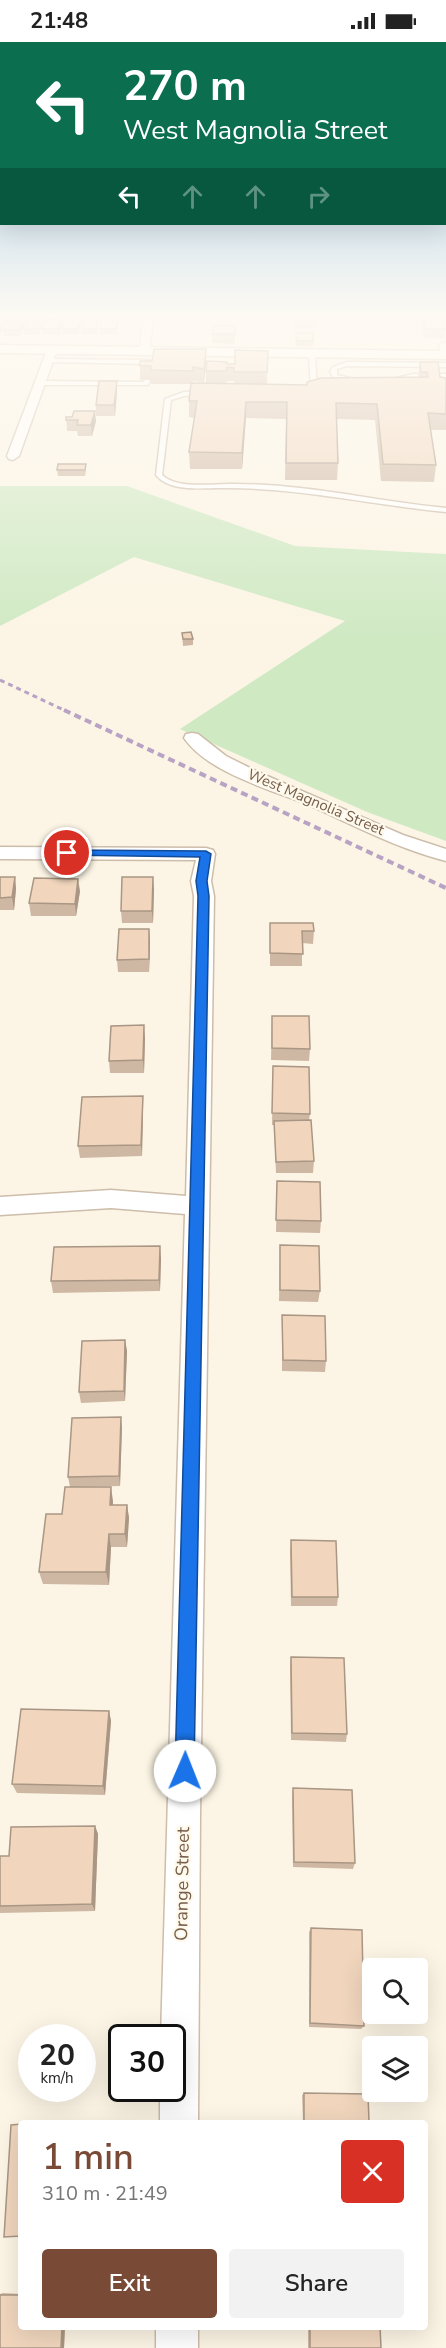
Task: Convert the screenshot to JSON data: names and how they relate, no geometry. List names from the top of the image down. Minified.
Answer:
{"streets":{"street":["West Magnolia Street","Orange Street"]},"page":{"status":"21:48","turn":["270 m","West Magnolia Street"],"speed":"20 km/h","limit":"30","heading":["1 min","310 m · 21:49"],"buttons":["Exit","Share"]}}
